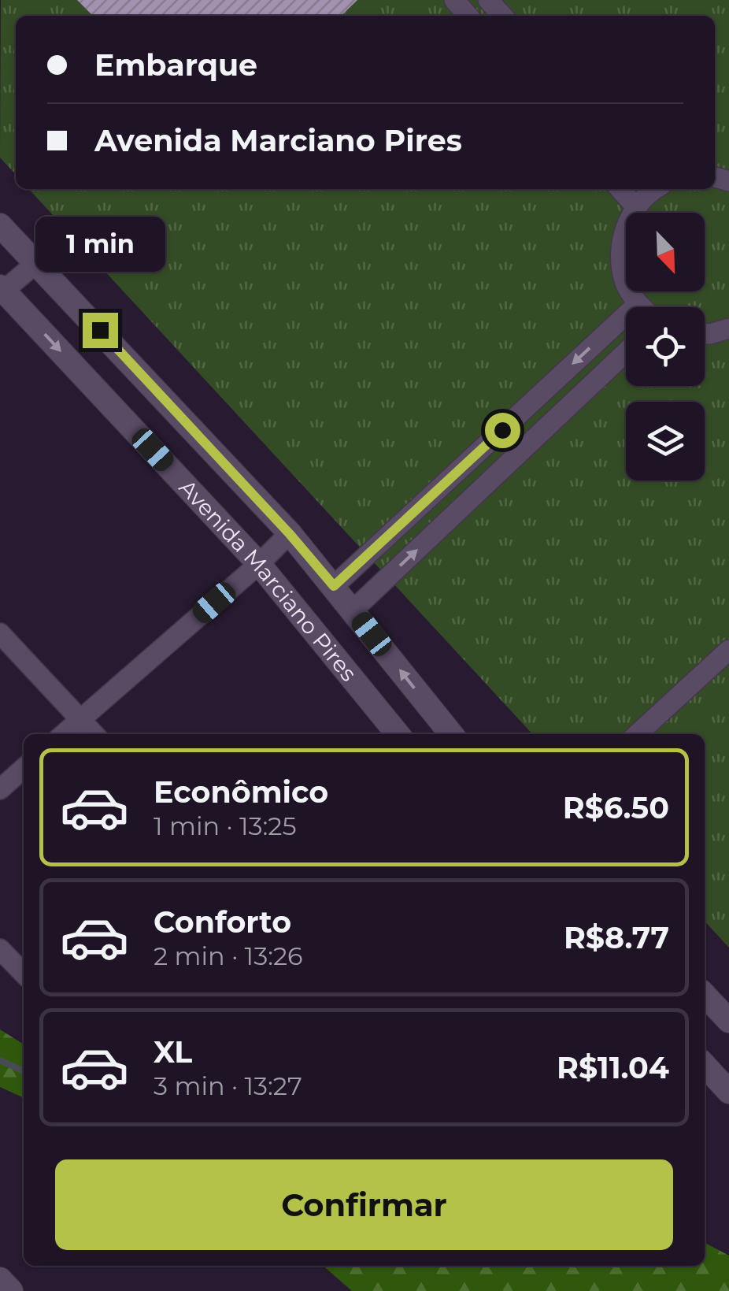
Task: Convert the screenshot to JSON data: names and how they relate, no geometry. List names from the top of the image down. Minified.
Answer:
{"streets":{"street":["Avenida Marciano Pires"]},"north":"bottom right","page":{"banner":["Embarque","Avenida Marciano Pires"],"bubble":"1 min","list":[{"name":"Econômico","note":"1 min · 13:25","value":"R$6.50"},{"name":"Conforto","note":"2 min · 13:26","value":"R$8.77"},{"name":"XL","note":"3 min · 13:27","value":"R$11.04"}],"buttons":"Confirmar"}}
